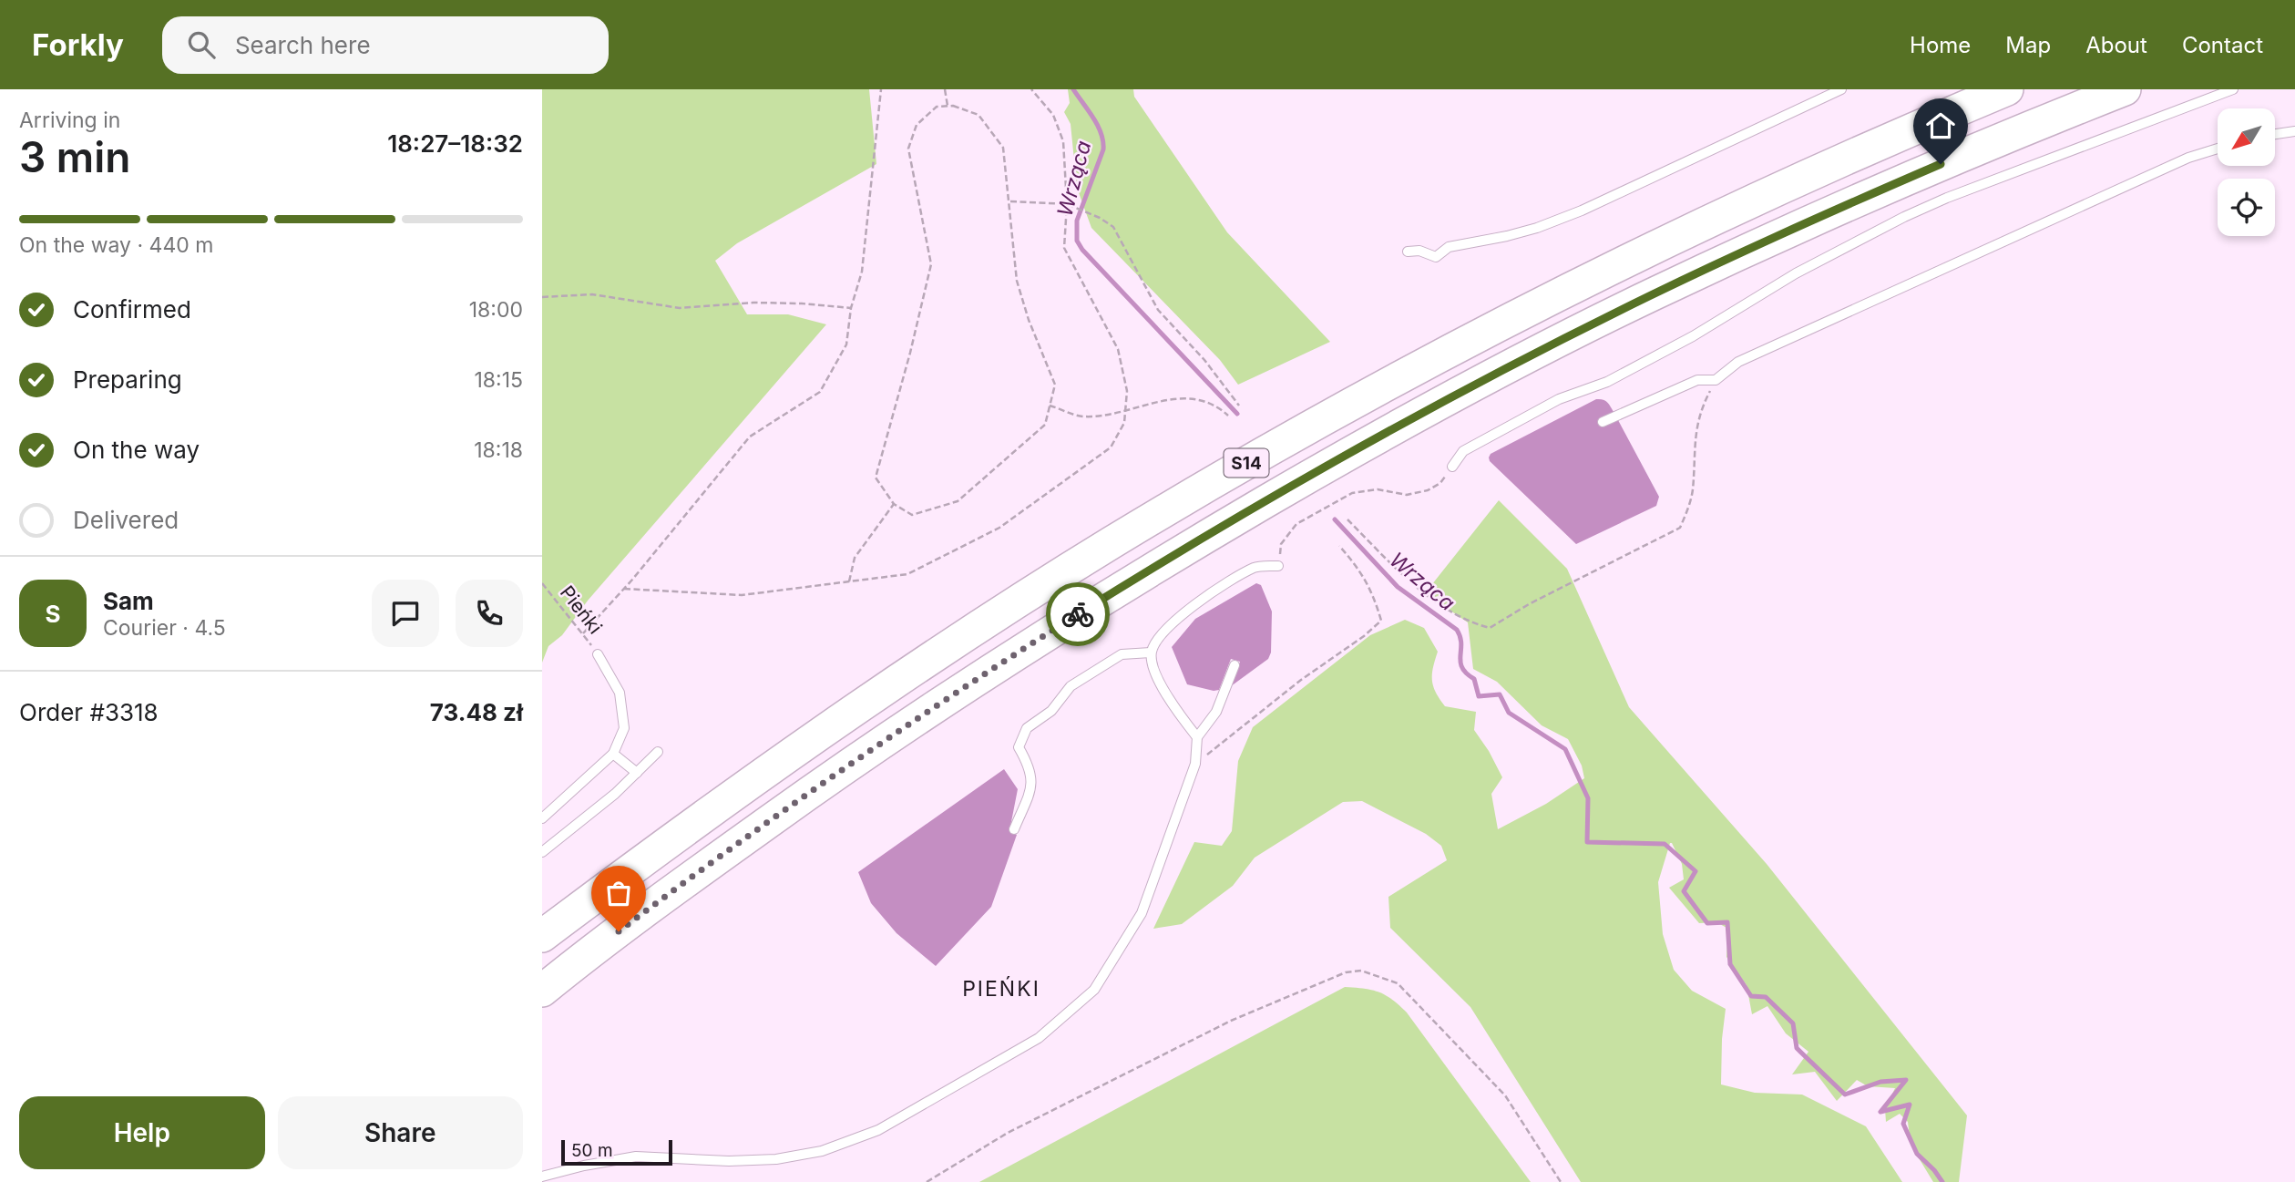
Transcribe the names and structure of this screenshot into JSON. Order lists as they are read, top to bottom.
{
  "streets": {
    "highway": ["S14"],
    "path": ["Pieńki"]
  },
  "districts": ["PIEŃKI"],
  "water": ["Wrząca"],
  "scale_bar": "50 m",
  "north": "bottom left",
  "page": {
    "header": "Forkly",
    "search": "Search here",
    "nav": [
      "Home",
      "Map",
      "About",
      "Contact"
    ],
    "heading": ["3 min", "Arriving in", "18:27–18:32"],
    "panel": [
      "Sam",
      "Courier · 4.5",
      "Order #3318",
      "73.48 zł"
    ],
    "bar": "On the way · 440 m",
    "list": [
      ["Confirmed", "18:00"],
      ["Preparing", "18:15"],
      ["On the way", "18:18"],
      "Delivered"
    ],
    "round": "S",
    "buttons": ["Help", "Share"],
    "scale": "50 m"
  }
}
